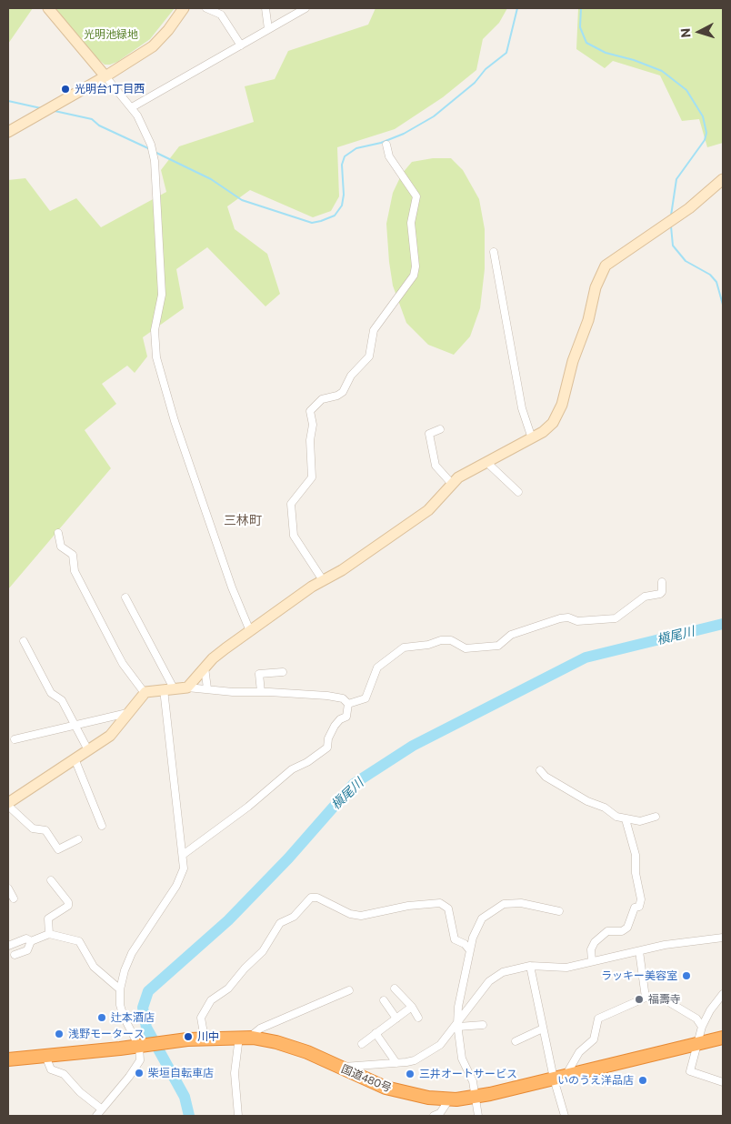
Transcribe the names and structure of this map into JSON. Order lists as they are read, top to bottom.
{
  "streets": {
    "highway": ["国道480号"]
  },
  "districts": ["三林町"],
  "water": ["槇尾川"],
  "parks": ["光明池緑地"],
  "places": [
    "光明台1丁目西",
    "ラッキー美容室",
    "福壽寺",
    "辻本酒店",
    "浅野モータース",
    "川中",
    "柴垣自転車店",
    "三井オートサービス",
    "いのうえ洋品店"
  ],
  "north": "left"
}
